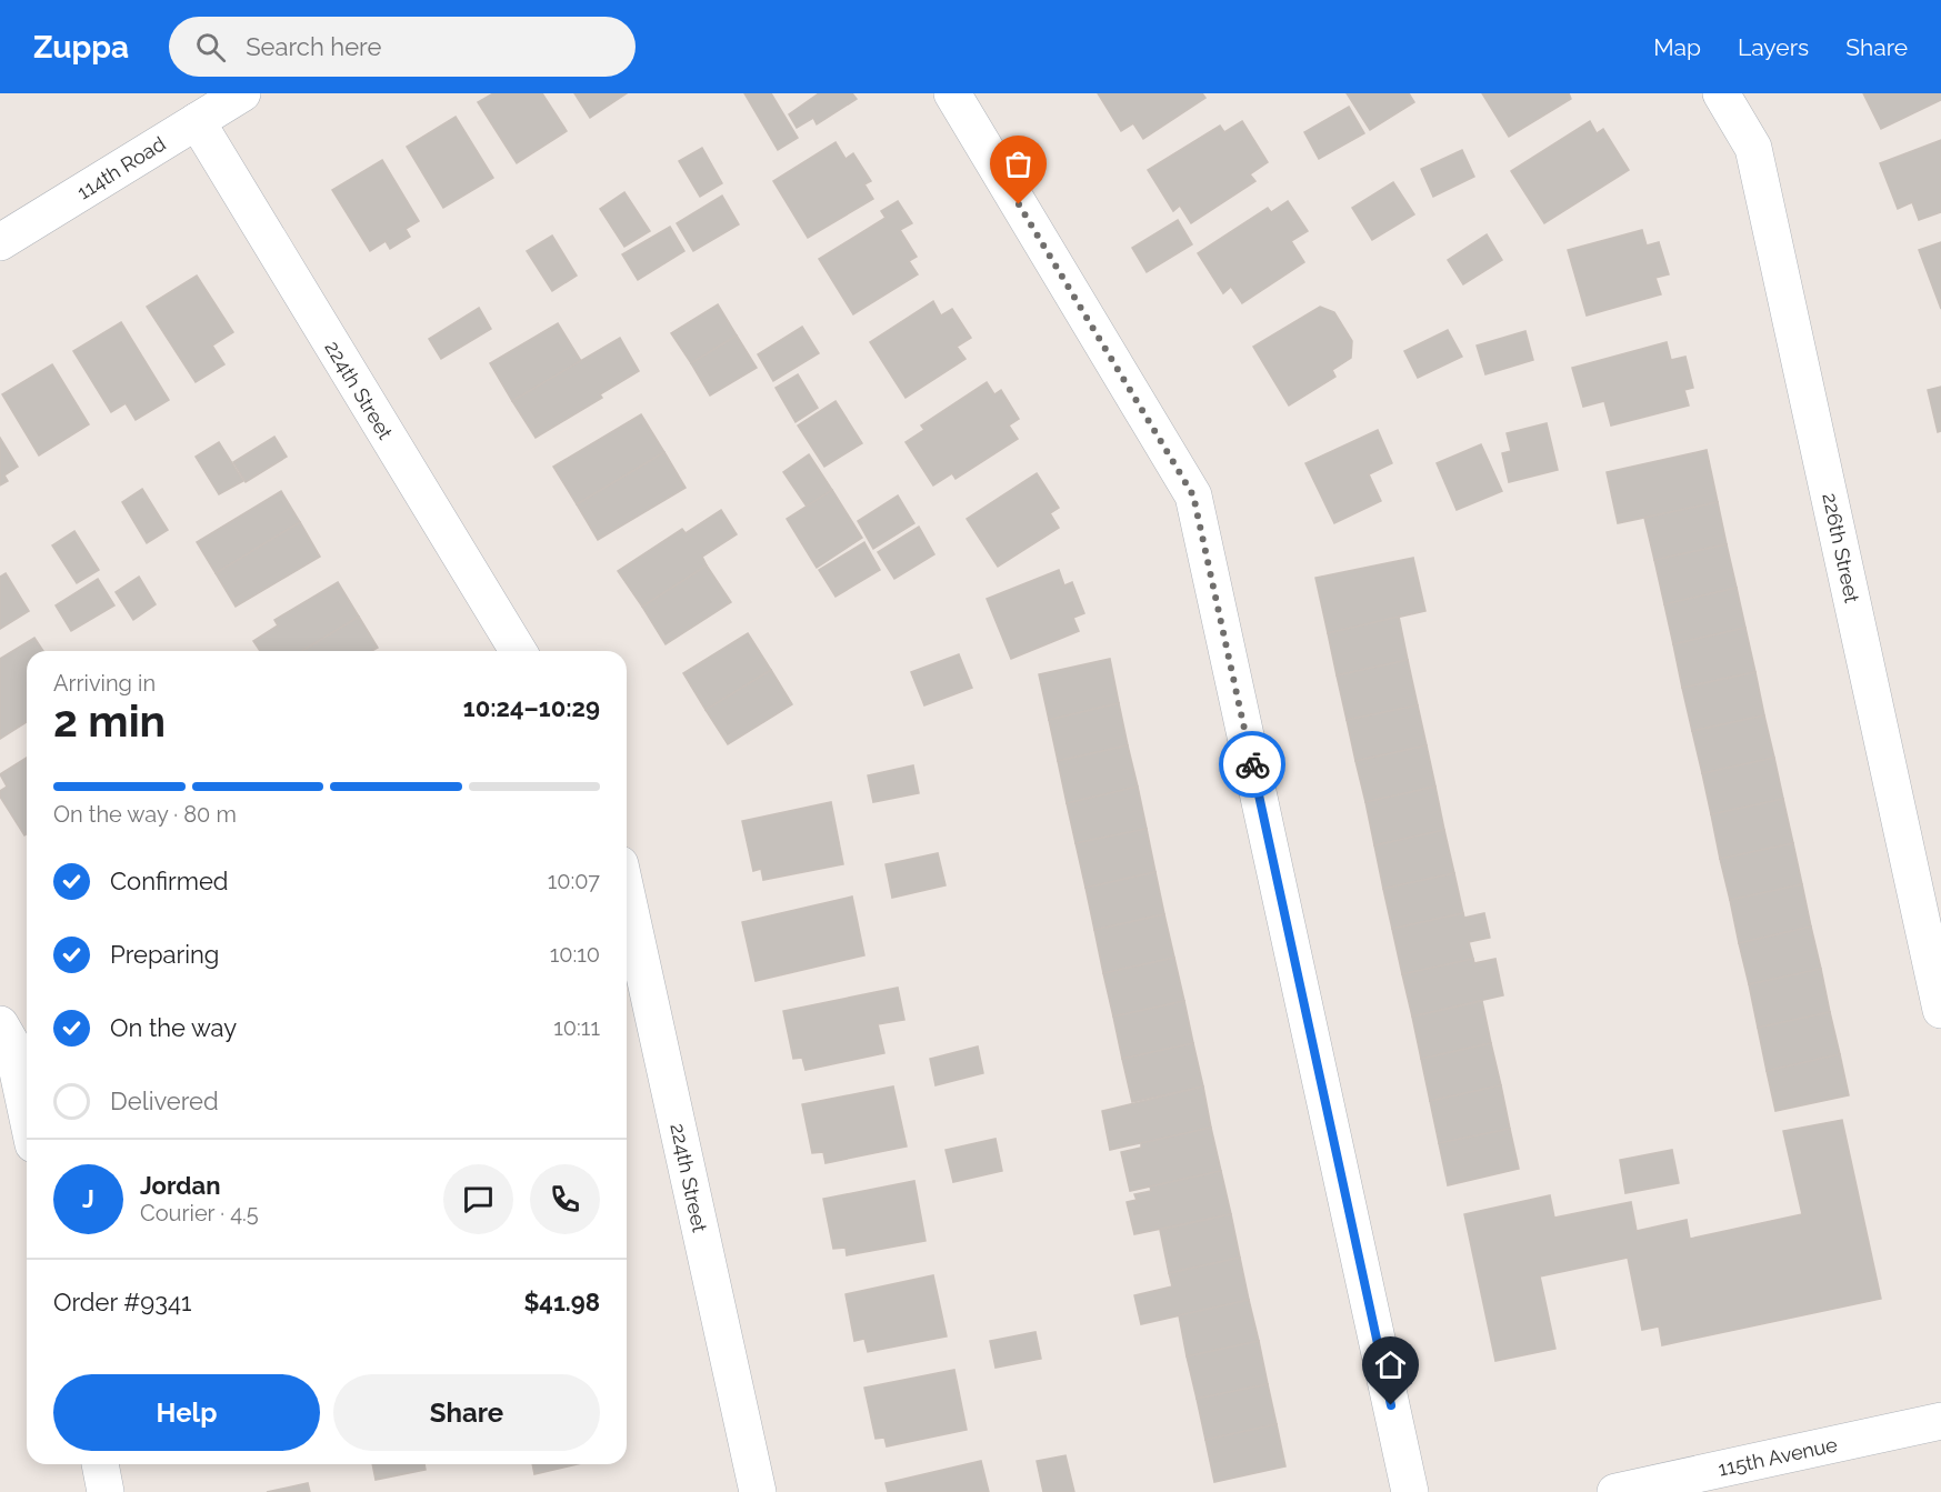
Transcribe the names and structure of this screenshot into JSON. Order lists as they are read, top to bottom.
{
  "streets": {
    "street": [
      "114th Road",
      "224th Street",
      "226th Street",
      "115th Avenue"
    ]
  },
  "crossings": [
    ["114th Road", "224th Street"]
  ],
  "page": {
    "header": "Zuppa",
    "search": "Search here",
    "nav": ["Map", "Layers", "Share"],
    "heading": ["2 min", "Arriving in", "10:24–10:29"],
    "panel": [
      "Jordan",
      "Courier · 4.5",
      "Order #9341",
      "$41.98"
    ],
    "bar": "On the way · 80 m",
    "list": [
      ["Confirmed", "10:07"],
      ["Preparing", "10:10"],
      ["On the way", "10:11"],
      "Delivered"
    ],
    "round": "J",
    "buttons": ["Help", "Share"]
  }
}
